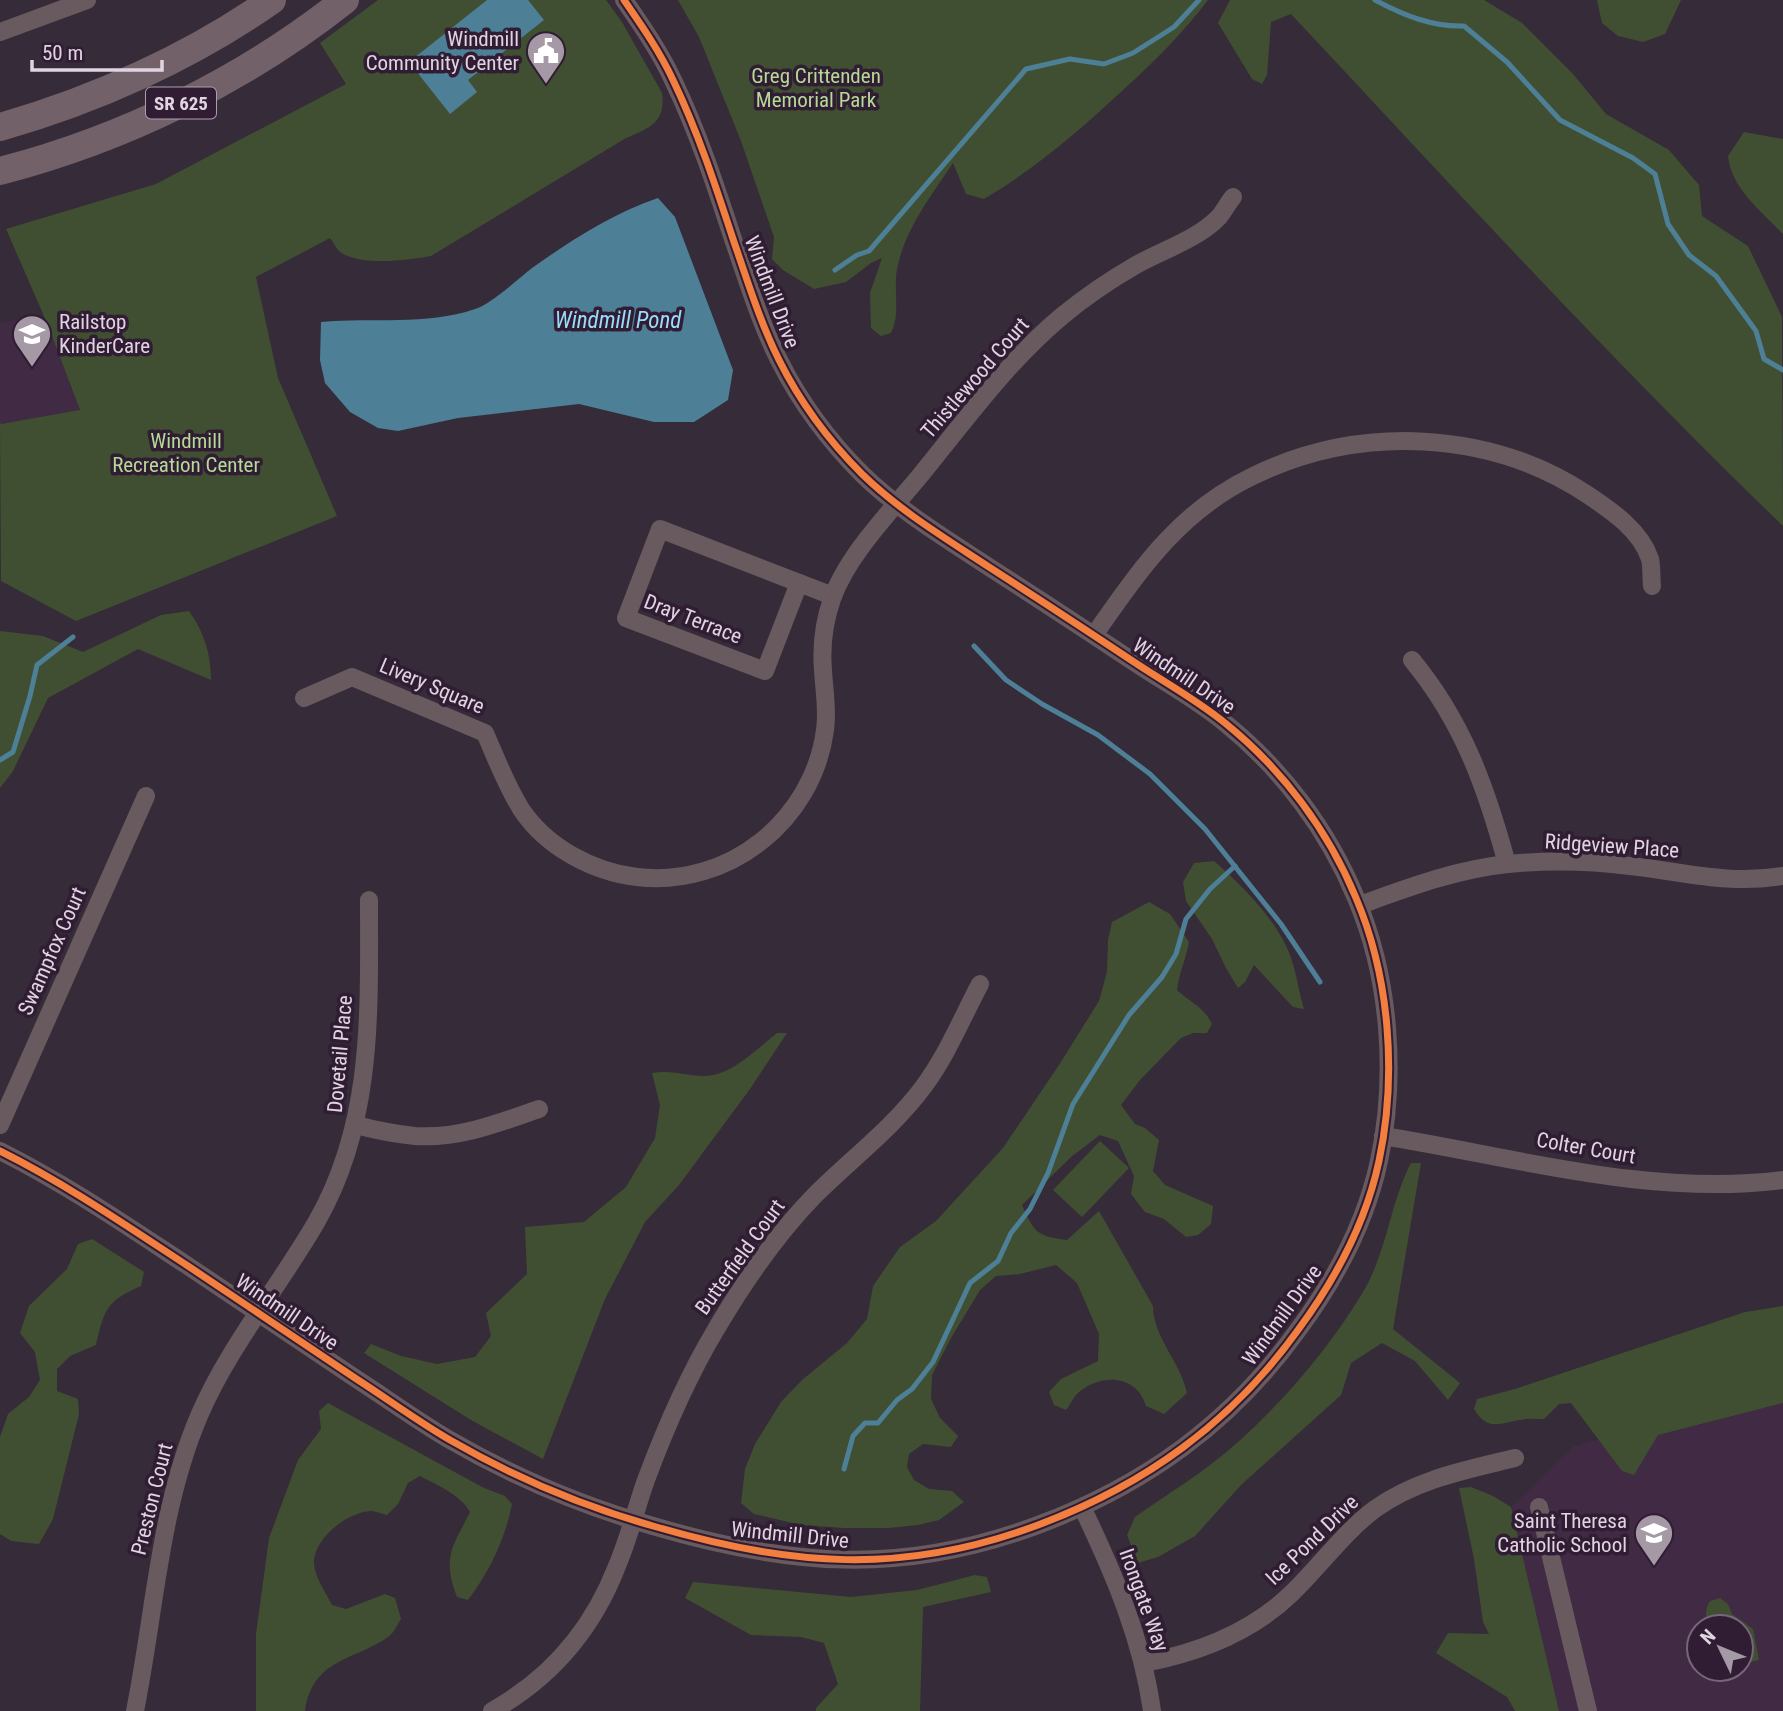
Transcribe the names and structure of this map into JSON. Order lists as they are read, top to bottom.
{
  "streets": {
    "main road": ["SR 625"],
    "street": [
      "Windmill Drive",
      "Thistlewood Court",
      "Dray Terrace",
      "Livery Square",
      "Ridgeview Place",
      "Swampfox Court",
      "Dovetail Place",
      "Colter Court",
      "Butterfield Court",
      "Preston Court",
      "Ice Pond Drive",
      "Irongate Way"
    ]
  },
  "crossings": [
    ["Windmill Drive", "Thistlewood Court"],
    ["Windmill Drive", "Livery Square"],
    ["Windmill Drive", "Ridgeview Place"],
    ["Windmill Drive", "Dovetail Place"],
    ["Windmill Drive", "Colter Court"],
    ["Windmill Drive", "Butterfield Court"],
    ["Windmill Drive", "Preston Court"],
    ["Windmill Drive", "Irongate Way"],
    ["Thistlewood Court", "Livery Square"],
    ["Dray Terrace", "Livery Square"],
    ["Dovetail Place", "Preston Court"],
    ["Ice Pond Drive", "Irongate Way"]
  ],
  "water": ["Windmill Pond"],
  "parks": ["Greg Crittenden Memorial Park", "Windmill Recreation Center"],
  "places": {
    "public building": ["Windmill Community Center"],
    "school or university": ["Railstop KinderCare", "Saint Theresa Catholic School"]
  },
  "scale_bar": "50 m",
  "north": "top left"
}
